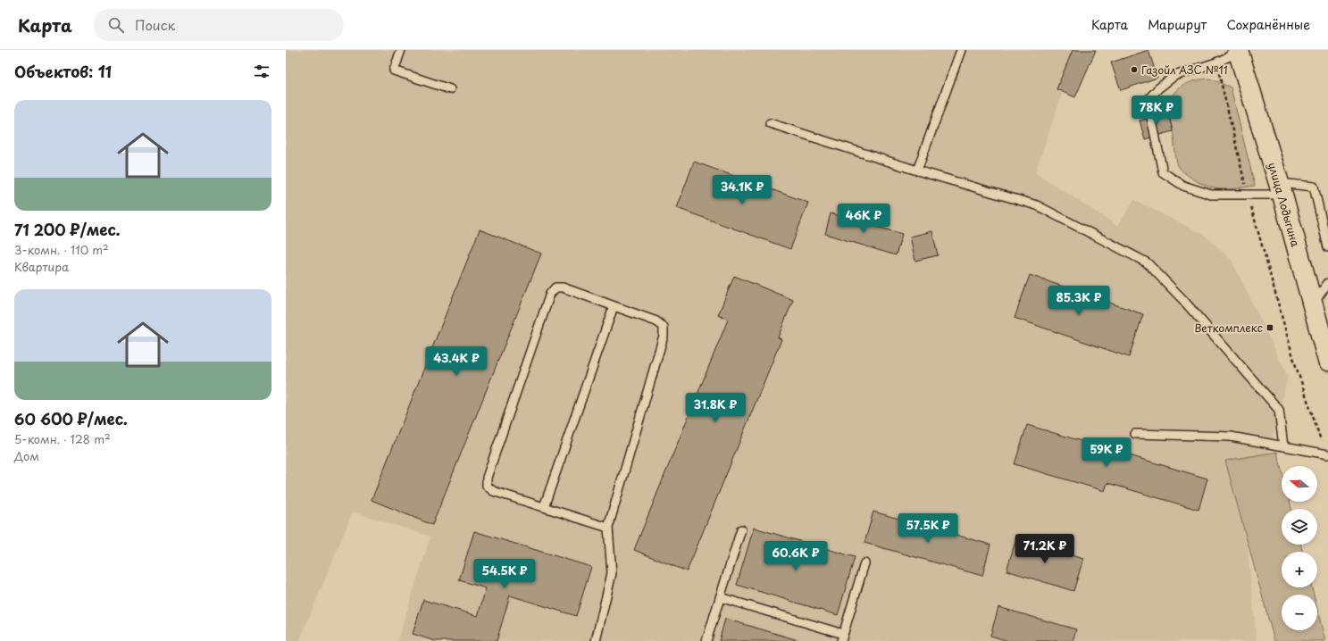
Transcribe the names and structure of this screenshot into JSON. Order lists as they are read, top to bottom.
{
  "streets": {
    "main road": ["улица Лодыгина"]
  },
  "places": {
    "other": ["Газойл АЗС №11"],
    "transit": ["Веткомплекс"]
  },
  "north": "left",
  "page": {
    "header": "Карта",
    "search": "Поиск",
    "nav": ["Карта", "Маршрут", "Сохранённые"],
    "heading": "Объектов: 11",
    "list": [
      {
        "name": "71 200 ₽/мес.",
        "note": "3-комн. · 110 m² · Квартира"
      },
      {
        "name": "60 600 ₽/мес.",
        "note": "5-комн. · 128 m² · Дом"
      }
    ],
    "price": [
      "78K ₽",
      "34.1K ₽",
      "46K ₽",
      "85.3K ₽",
      "43.4K ₽",
      "31.8K ₽",
      "59K ₽",
      "57.5K ₽",
      "71.2K ₽",
      "60.6K ₽",
      "54.5K ₽"
    ],
    "map_buttons": ["+", "−"]
  }
}
